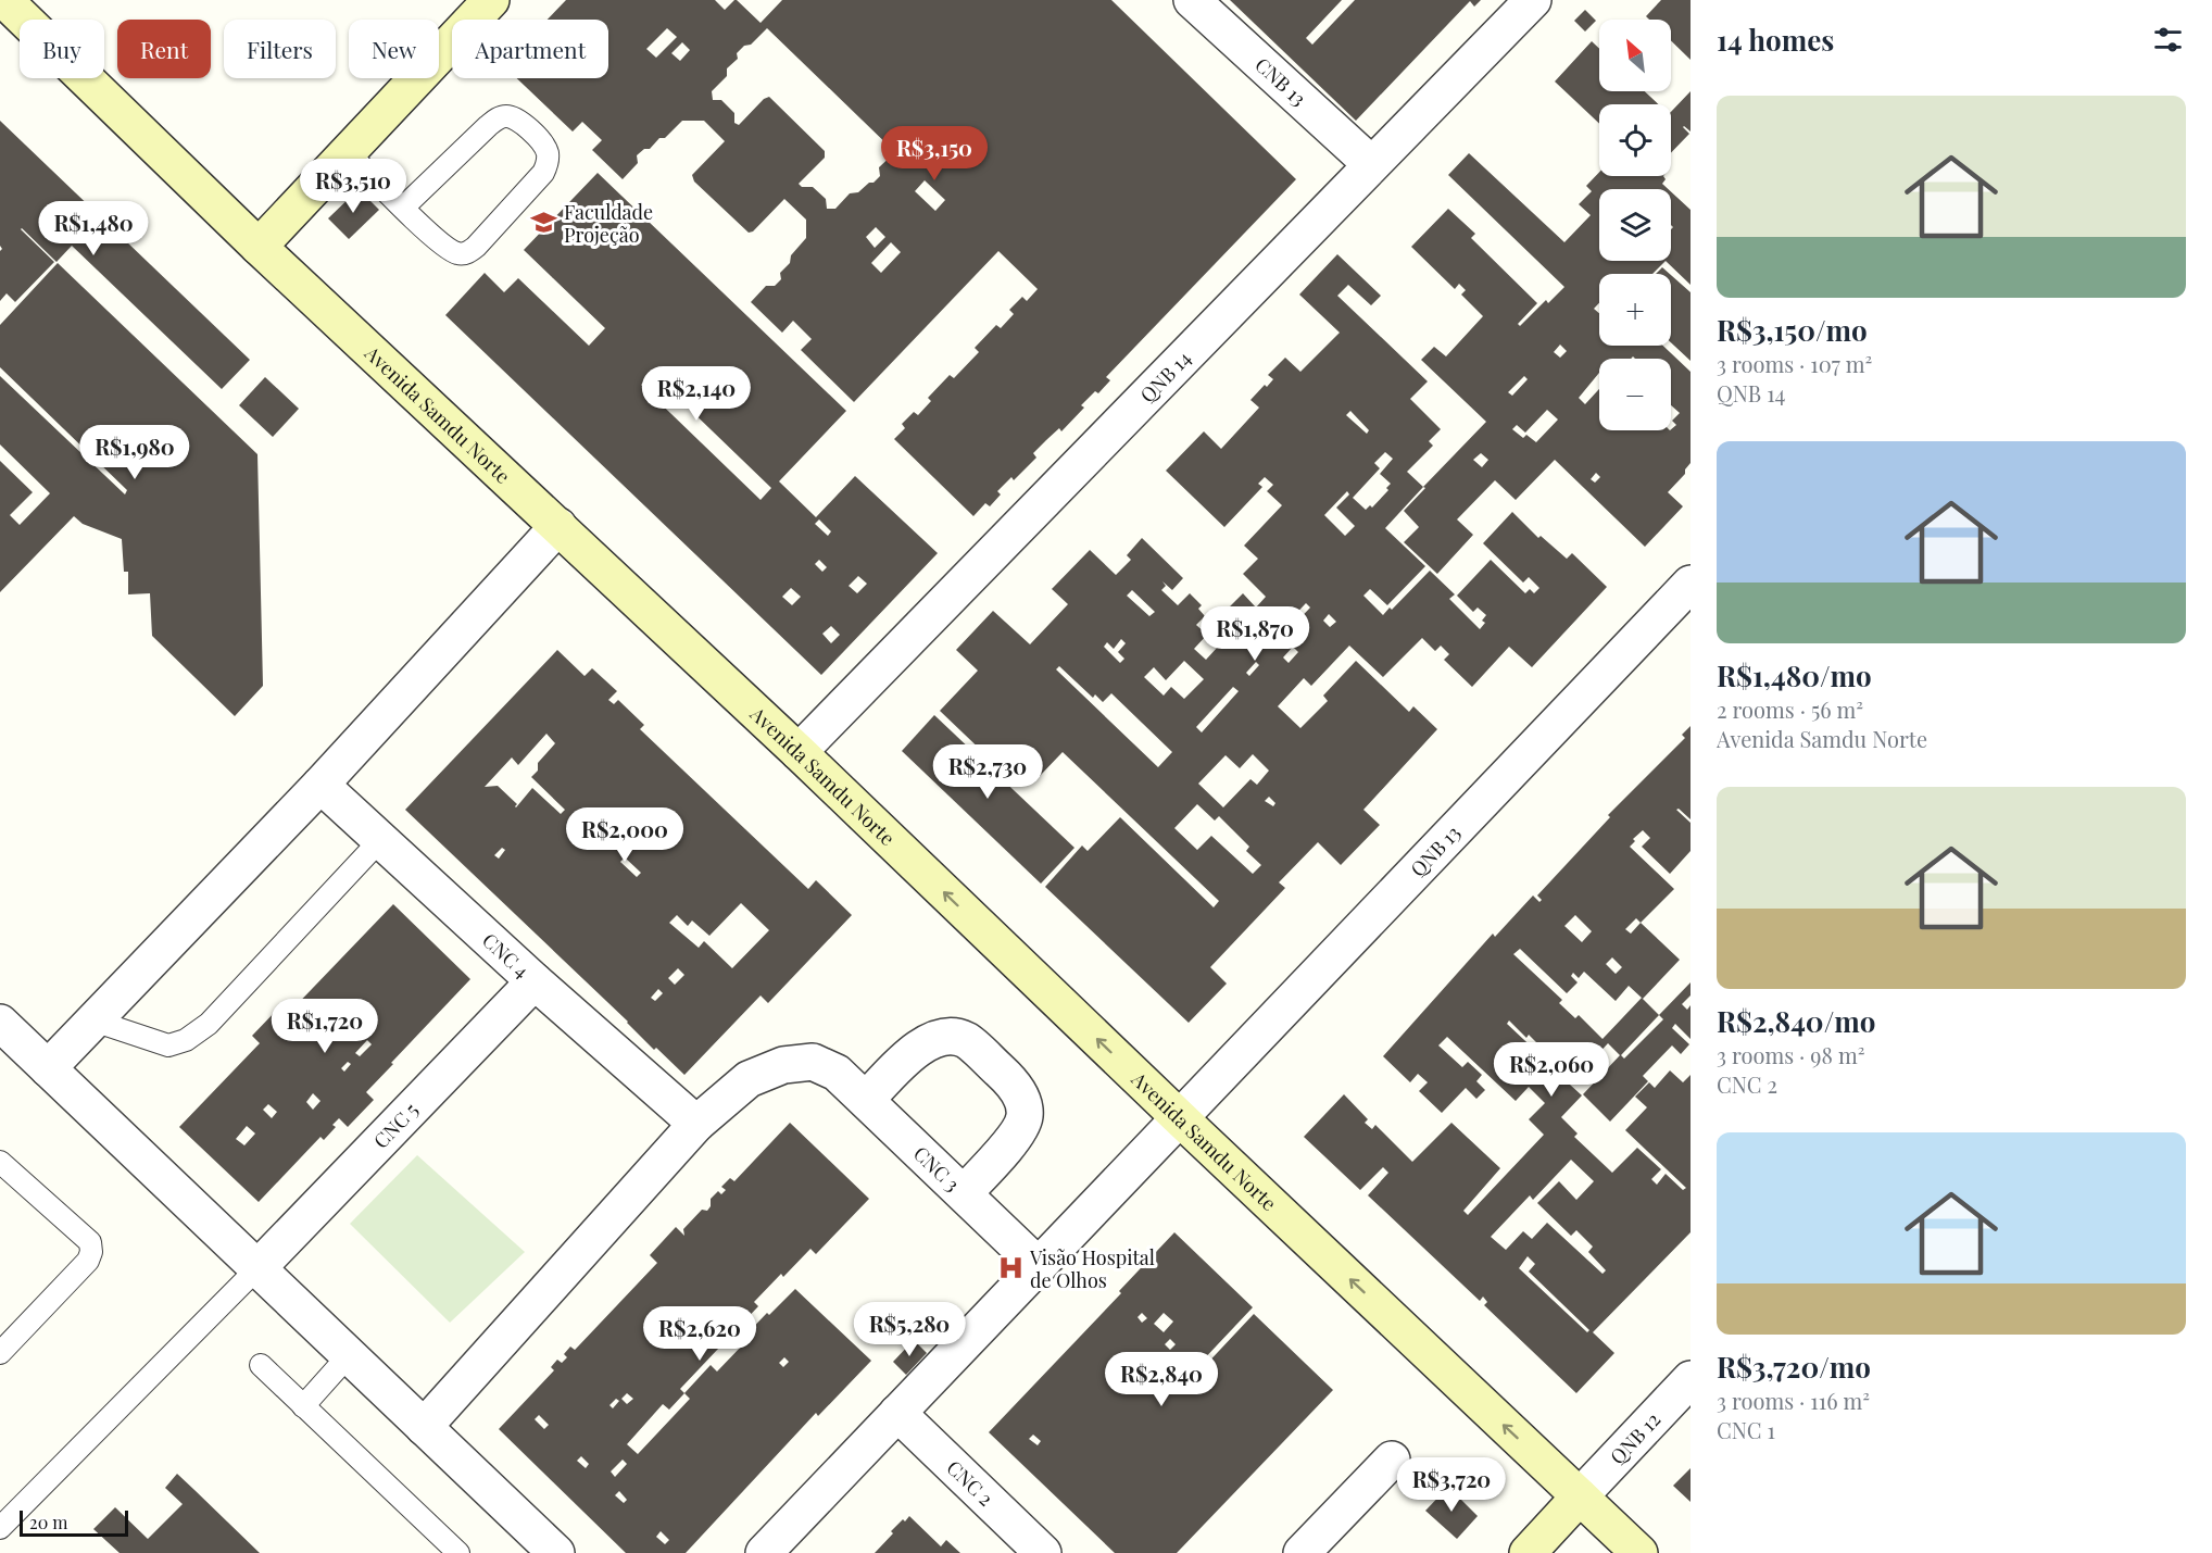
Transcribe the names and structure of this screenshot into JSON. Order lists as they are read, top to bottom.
{
  "streets": {
    "main road": ["Avenida Samdu Norte"],
    "street": [
      "CNB 13",
      "QNB 14",
      "QNB 13",
      "CNC 4",
      "CNC 5",
      "CNC 3",
      "QNB 12",
      "CNC 2"
    ]
  },
  "crossings": [
    ["CNB 13", "QNB 14"],
    ["QNB 14", "Avenida Samdu Norte"],
    ["Avenida Samdu Norte", "QNB 13"],
    ["Avenida Samdu Norte", "QNB 12"],
    ["QNB 13", "CNC 3"],
    ["QNB 13", "CNC 2"],
    ["CNC 4", "CNC 5"],
    ["CNC 4", "CNC 3"]
  ],
  "one_way": ["Avenida Samdu Norte"],
  "places": {
    "school or university": ["Faculdade Projeção"],
    "hospital": ["Visão Hospital de Olhos"]
  },
  "scale_bar": "20 m",
  "north": "top left",
  "page": {
    "heading": "14 homes",
    "map_buttons": ["+", "−"],
    "chip": [
      "Buy",
      "Rent",
      "Filters",
      "New",
      "Apartment"
    ],
    "list": [
      {
        "name": "R$3,150/mo",
        "note": "3 rooms · 107 m² · QNB 14"
      },
      {
        "name": "R$1,480/mo",
        "note": "2 rooms · 56 m² · Avenida Samdu Norte"
      },
      {
        "name": "R$2,840/mo",
        "note": "3 rooms · 98 m² · CNC 2"
      },
      {
        "name": "R$3,720/mo",
        "note": "3 rooms · 116 m² · CNC 1"
      }
    ],
    "price": [
      "R$3,150",
      "R$3,510",
      "R$1,480",
      "R$2,140",
      "R$1,980",
      "R$1,870",
      "R$2,730",
      "R$2,000",
      "R$1,720",
      "R$2,060",
      "R$5,280",
      "R$2,620",
      "R$2,840",
      "R$3,720"
    ],
    "scale": "20 m"
  }
}
